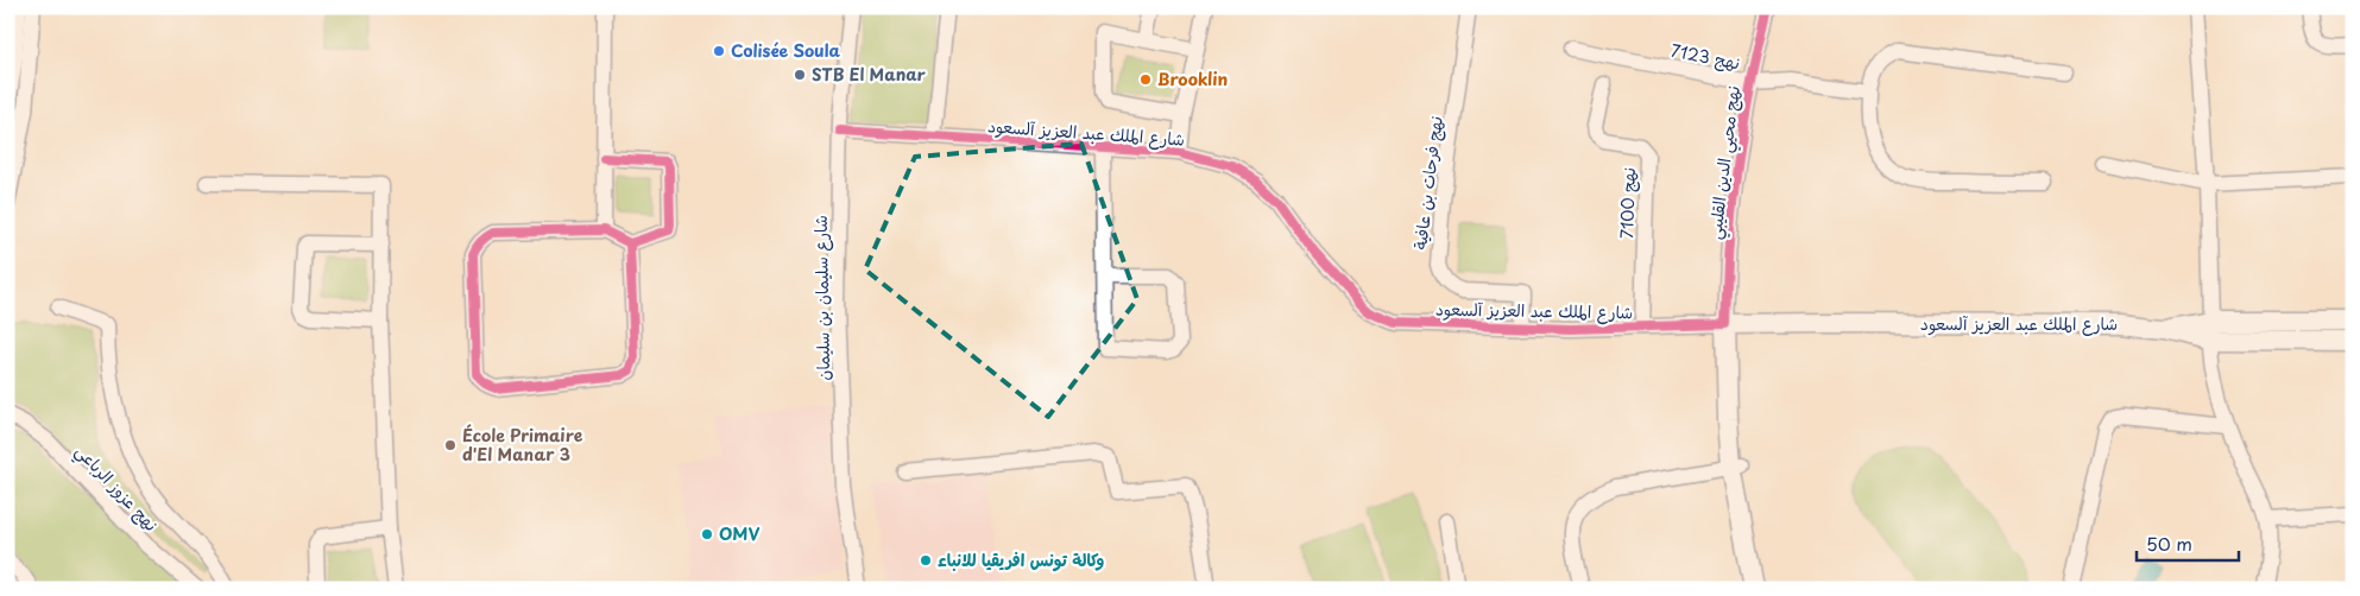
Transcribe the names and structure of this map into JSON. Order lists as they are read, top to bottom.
{
  "streets": {
    "main road": ["شارع الملك عبد العزيز آلسعود", "نهج محيي الدين القليبي"],
    "street": [
      "نهج 7123",
      "نهج فرحات بن عافية",
      "نهج 7100",
      "شارع سليمان بن سليمان",
      "نهج عزوز الرباعي"
    ]
  },
  "crossings": [
    ["نهج 7123", "نهج محيي الدين القليبي"],
    ["شارع الملك عبد العزيز آلسعود", "نهج محيي الدين القليبي"],
    ["شارع الملك عبد العزيز آلسعود", "نهج فرحات بن عافية"],
    ["شارع الملك عبد العزيز آلسعود", "نهج 7100"],
    ["شارع الملك عبد العزيز آلسعود", "شارع سليمان بن سليمان"]
  ],
  "places": [
    "Colisée Soula",
    "STB El Manar",
    "Brooklin",
    "École Primaire d'El Manar 3",
    "OMV",
    "وكالة تونس افريقيا للانباء"
  ],
  "scale_bar": "50 m"
}
